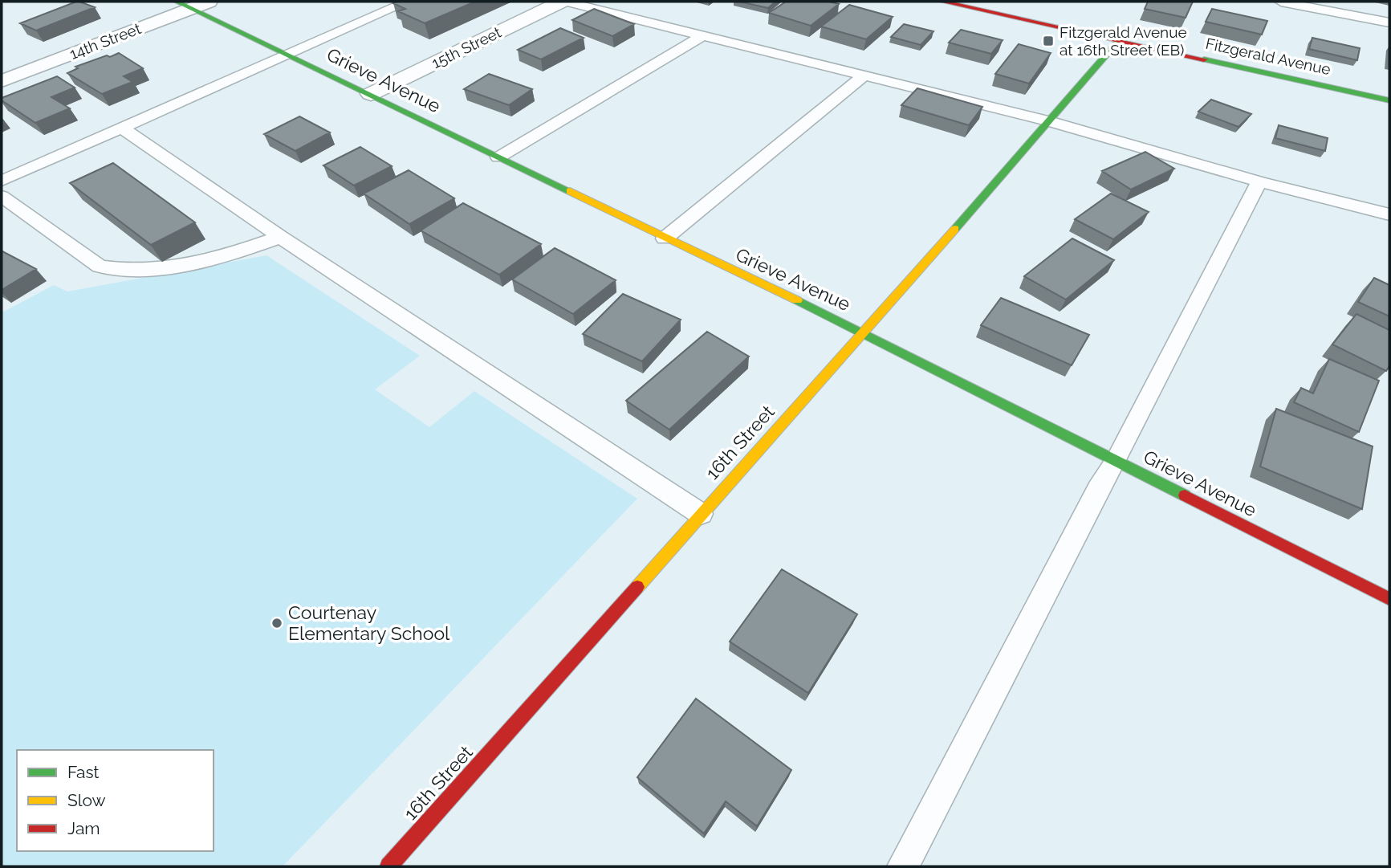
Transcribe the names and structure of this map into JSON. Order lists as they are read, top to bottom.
{
  "streets": {
    "street": [
      "14th Street",
      "15th Street",
      "Fitzgerald Avenue",
      "Grieve Avenue",
      "16th Street"
    ]
  },
  "crossings": [
    ["14th Street", "Grieve Avenue"],
    ["15th Street", "Grieve Avenue"],
    ["Fitzgerald Avenue", "16th Street"],
    ["Grieve Avenue", "16th Street"]
  ],
  "places": {
    "transit": ["Fitzgerald Avenue at 16th Street (EB)"],
    "other": ["Courtenay Elementary School"]
  },
  "legend": ["Fast", "Slow", "Jam"]
}
